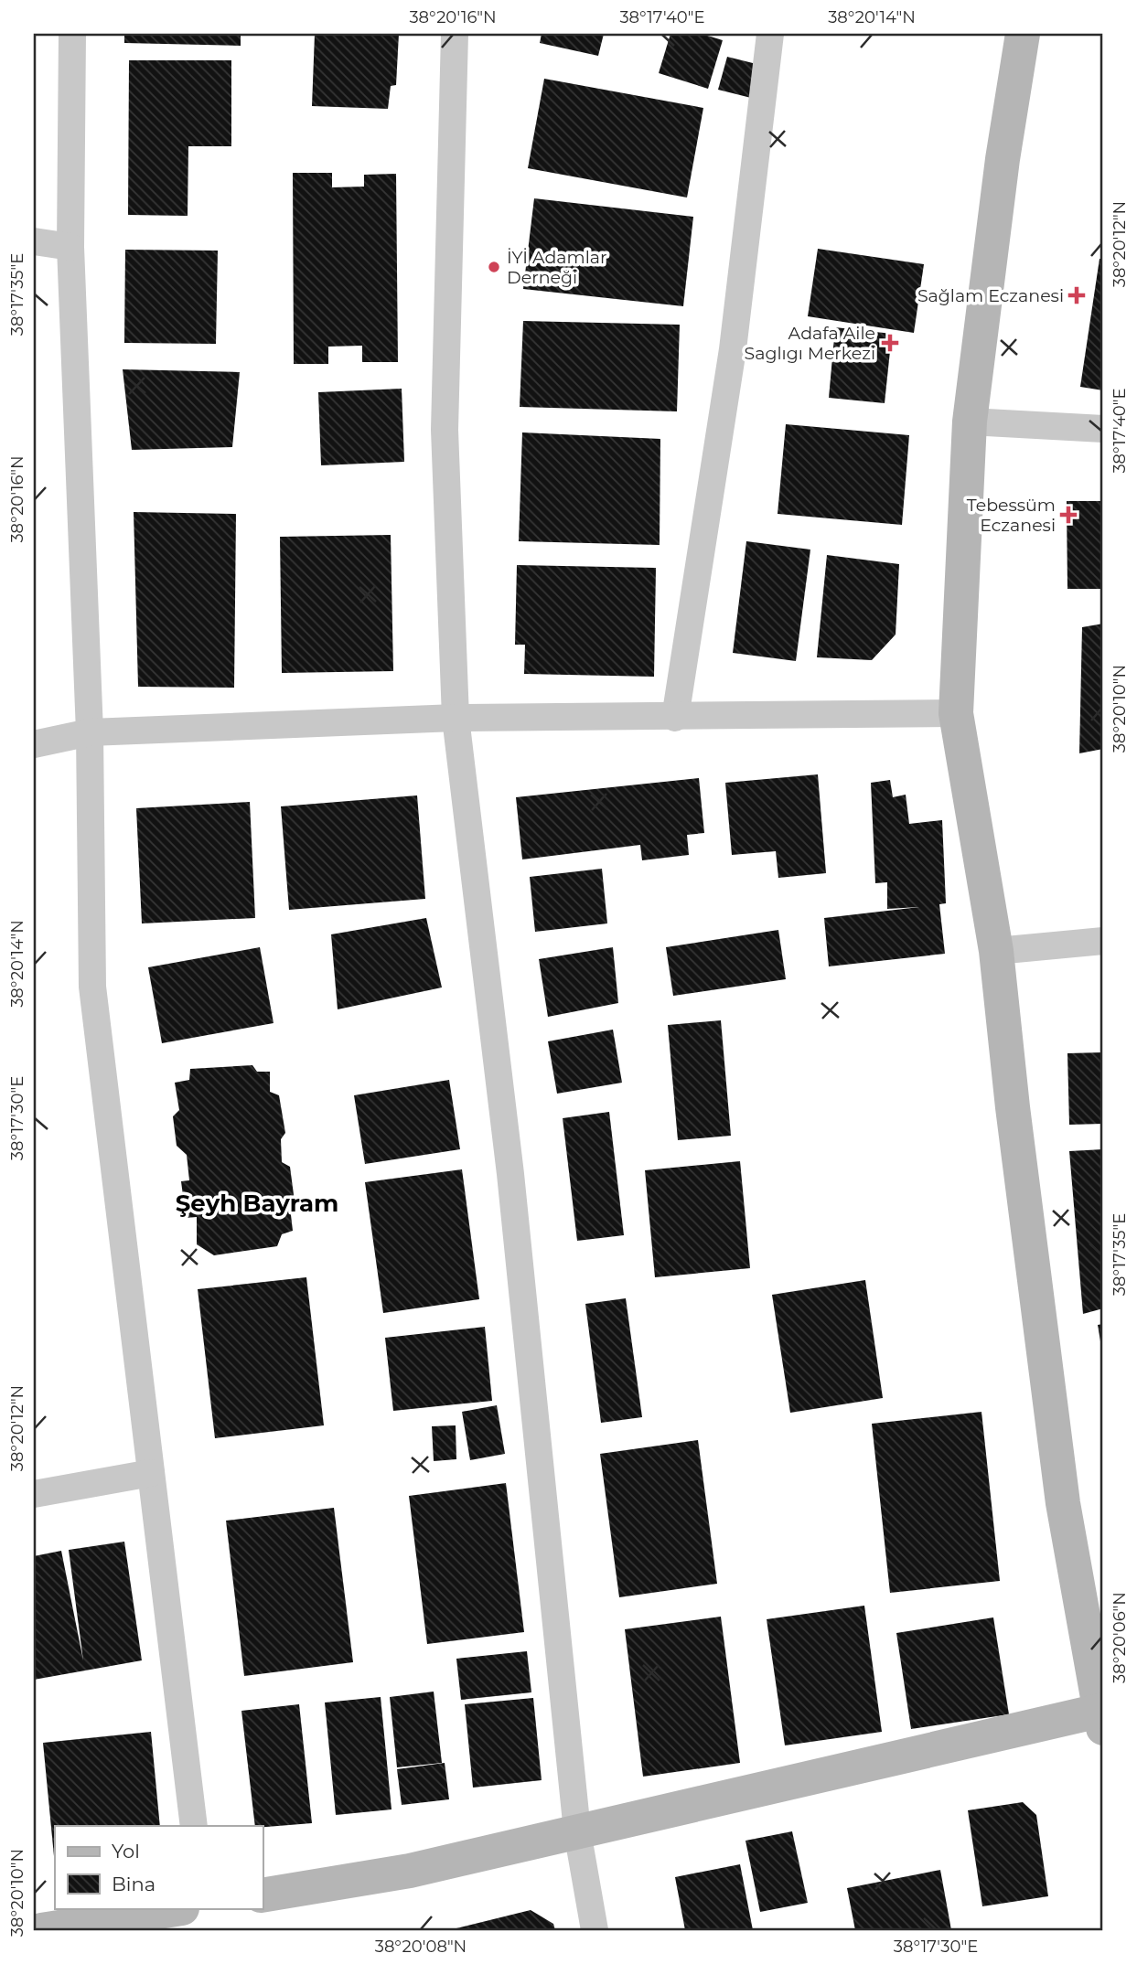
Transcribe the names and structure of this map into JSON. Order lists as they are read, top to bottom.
{
  "districts": ["Şeyh Bayram"],
  "places": {
    "other": ["İYİ Adamlar Derneği"],
    "health": ["Sağlam Eczanesi", "Adafa Aile Saglıgı Merkezi", "Tebessüm Eczanesi"]
  },
  "legend": ["Yol", "Bina"],
  "coordinates": [
    "38°20'16\"N",
    "38°17'40\"E",
    "38°20'14\"N",
    "38°20'12\"N",
    "38°17'35\"E",
    "38°20'10\"N",
    "38°17'30\"E",
    "38°20'06\"N",
    "38°20'08\"N"
  ]
}
